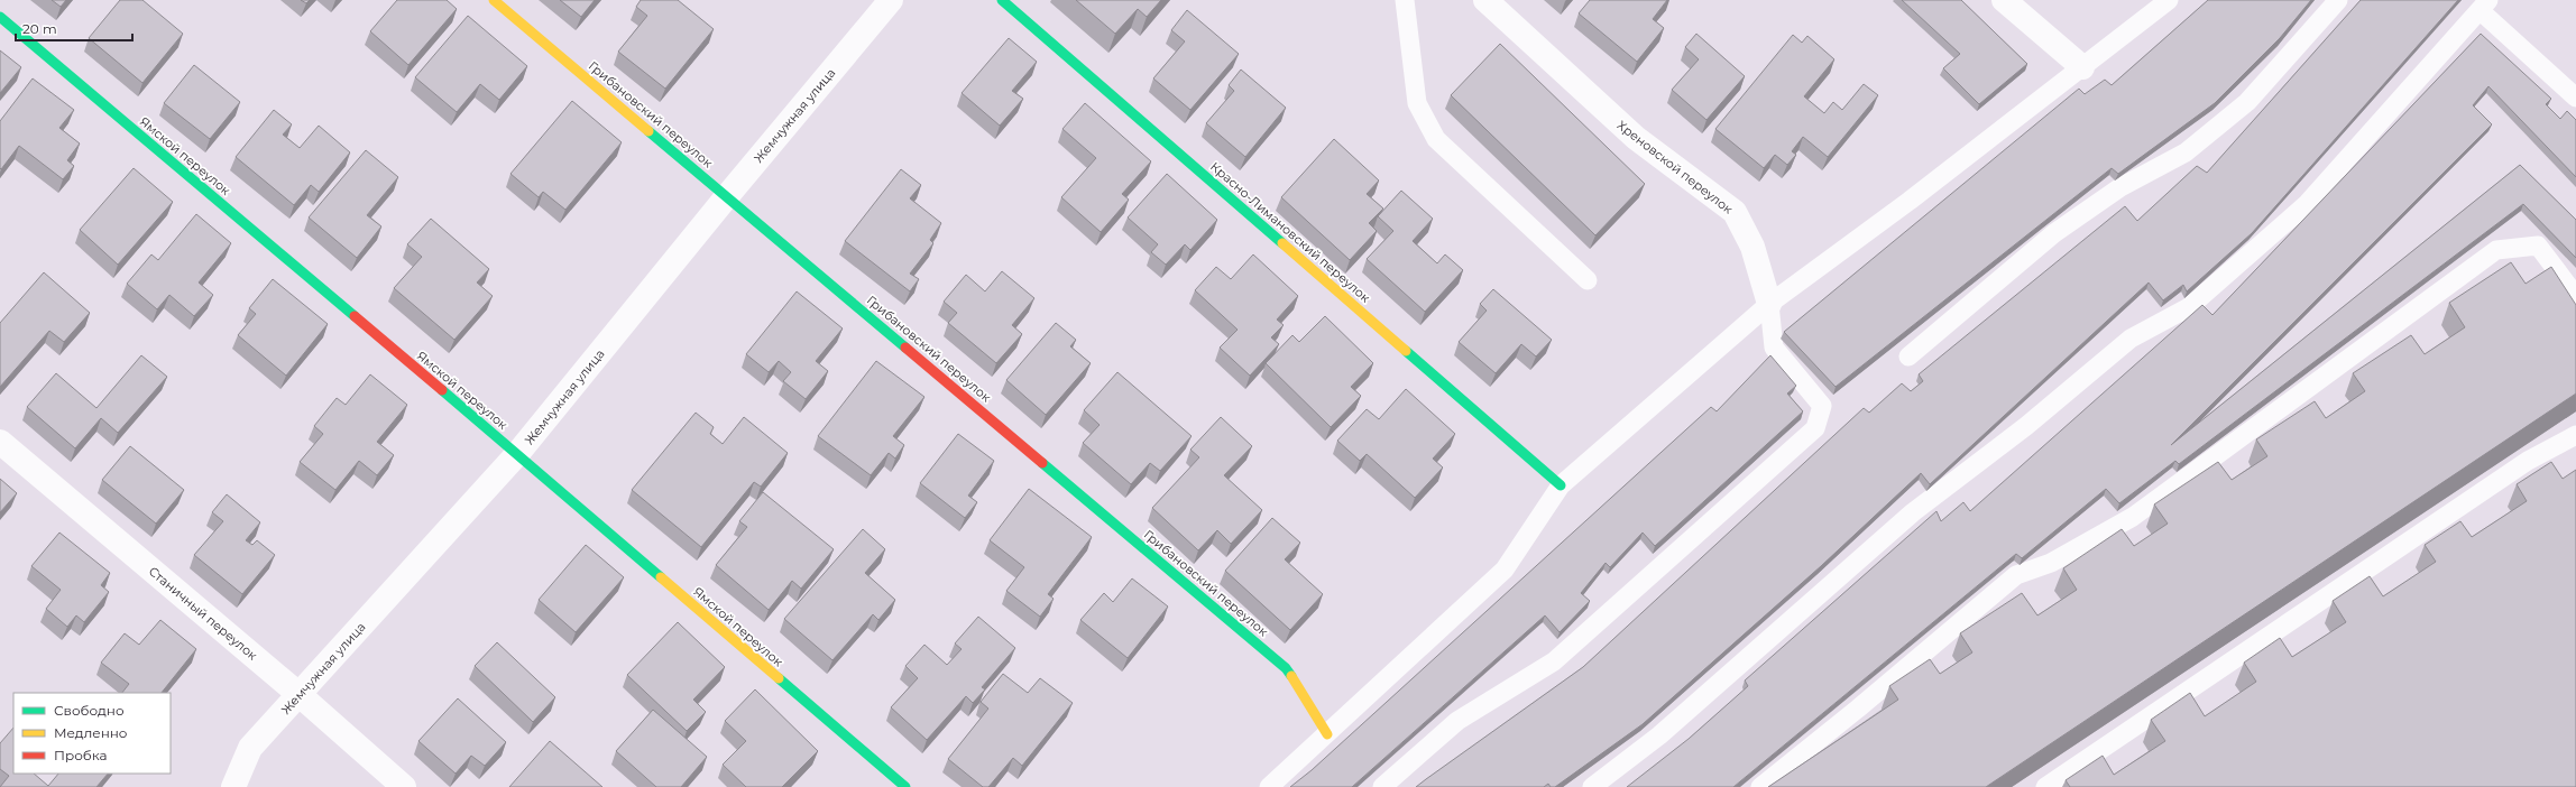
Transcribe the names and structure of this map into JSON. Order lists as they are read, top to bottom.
{
  "streets": {
    "street": [
      "Грибановский переулок",
      "Жемчужная улица",
      "Ямской переулок",
      "Хреновской переулок",
      "Красно-Лимановский переулок",
      "Станичный переулок"
    ]
  },
  "crossings": [
    ["Грибановский переулок", "Жемчужная улица"],
    ["Жемчужная улица", "Ямской переулок"],
    ["Жемчужная улица", "Станичный переулок"]
  ],
  "legend": ["Свободно", "Медленно", "Пробка"],
  "scale_bar": "20 m"
}
